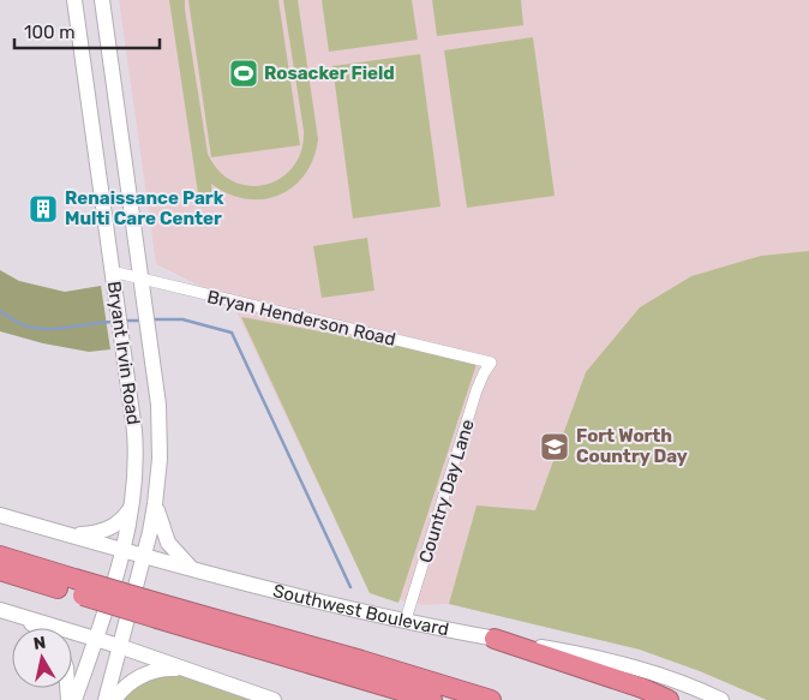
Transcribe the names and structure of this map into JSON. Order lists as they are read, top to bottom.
{
  "streets": {
    "main road": ["Bryant Irvin Road", "Southwest Boulevard"],
    "street": ["Bryan Henderson Road", "Country Day Lane"]
  },
  "crossings": [
    ["Bryan Henderson Road", "Bryant Irvin Road"],
    ["Bryan Henderson Road", "Country Day Lane"],
    ["Bryant Irvin Road", "Southwest Boulevard"],
    ["Country Day Lane", "Southwest Boulevard"]
  ],
  "places": {
    "sports": ["Rosacker Field"],
    "building": ["Renaissance Park Multi Care Center"],
    "school or university": ["Fort Worth Country Day"]
  },
  "scale_bar": "100 m",
  "north": "top"
}
